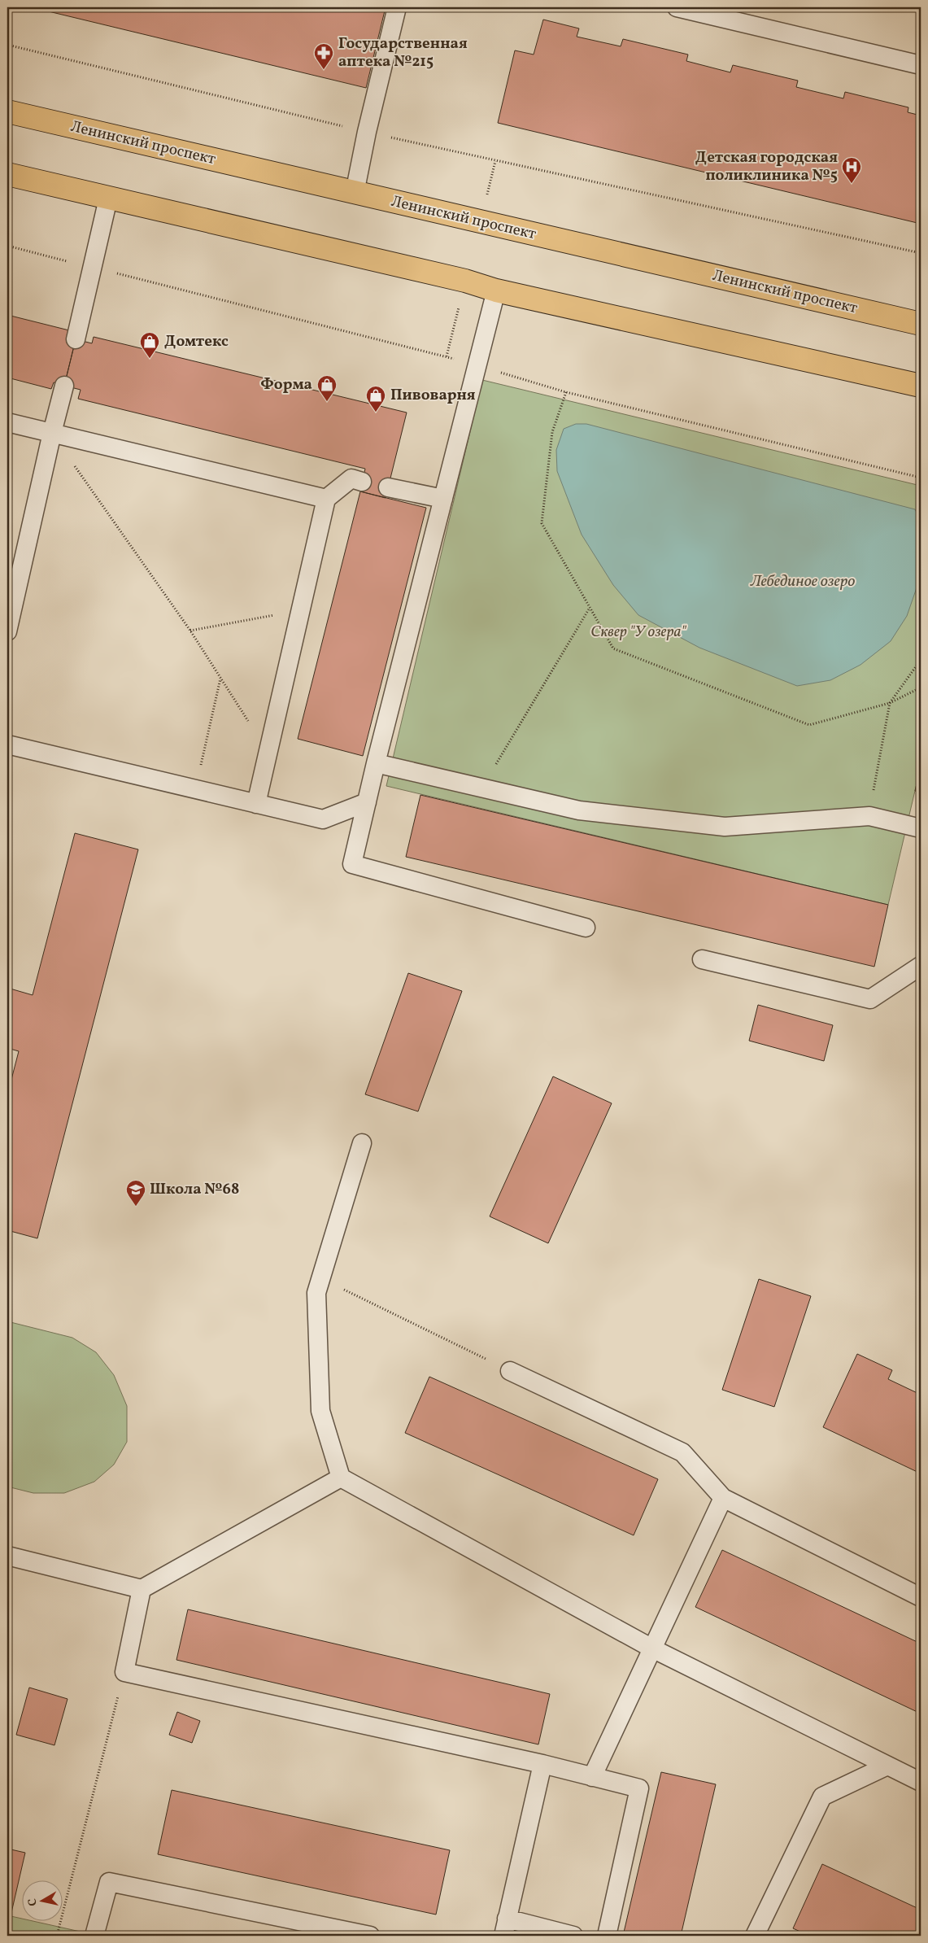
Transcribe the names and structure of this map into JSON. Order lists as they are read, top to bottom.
{
  "streets": {
    "main road": ["Ленинский проспект"]
  },
  "water": ["Лебединое озеро"],
  "parks": ["Сквер \"У озера\""],
  "places": {
    "pharmacy": ["Государственная аптека №215"],
    "hospital": ["Детская городская поликлиника №5"],
    "shop": ["Домтекс", "Форма", "Пивоварня"],
    "school or university": ["Школа №68"]
  },
  "north": "left"
}
